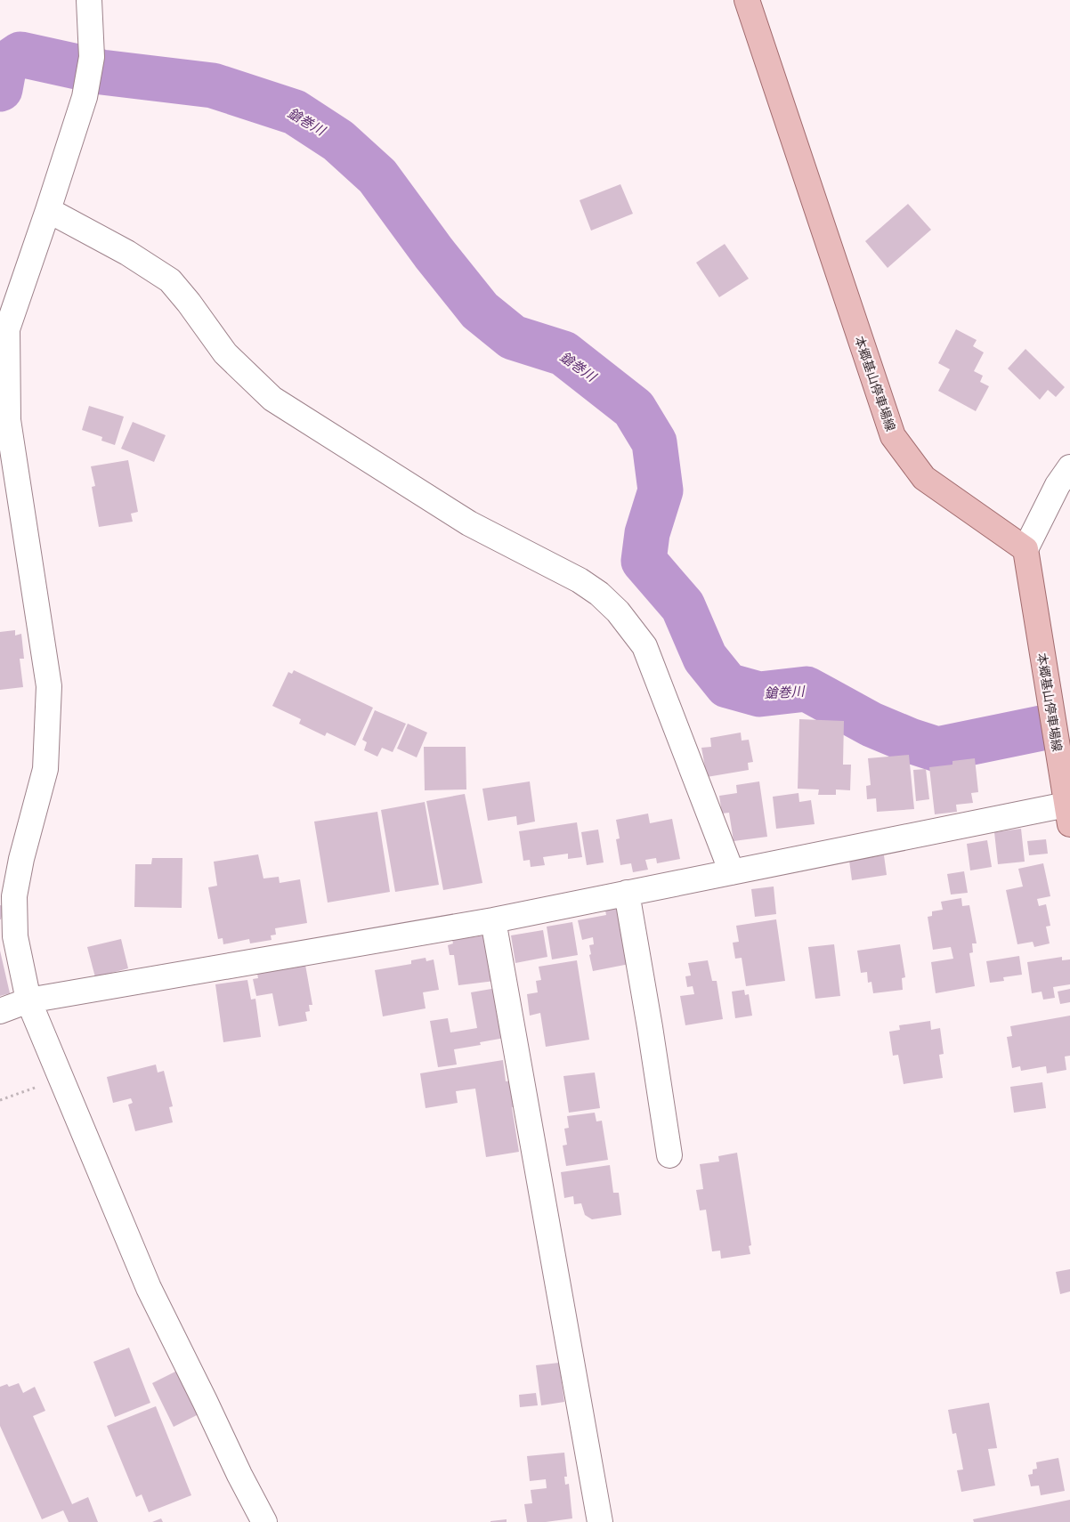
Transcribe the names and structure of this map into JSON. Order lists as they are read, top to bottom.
{
  "streets": {
    "main road": ["本郷基山停車場線"]
  },
  "water": ["鎗巻川"]
}
